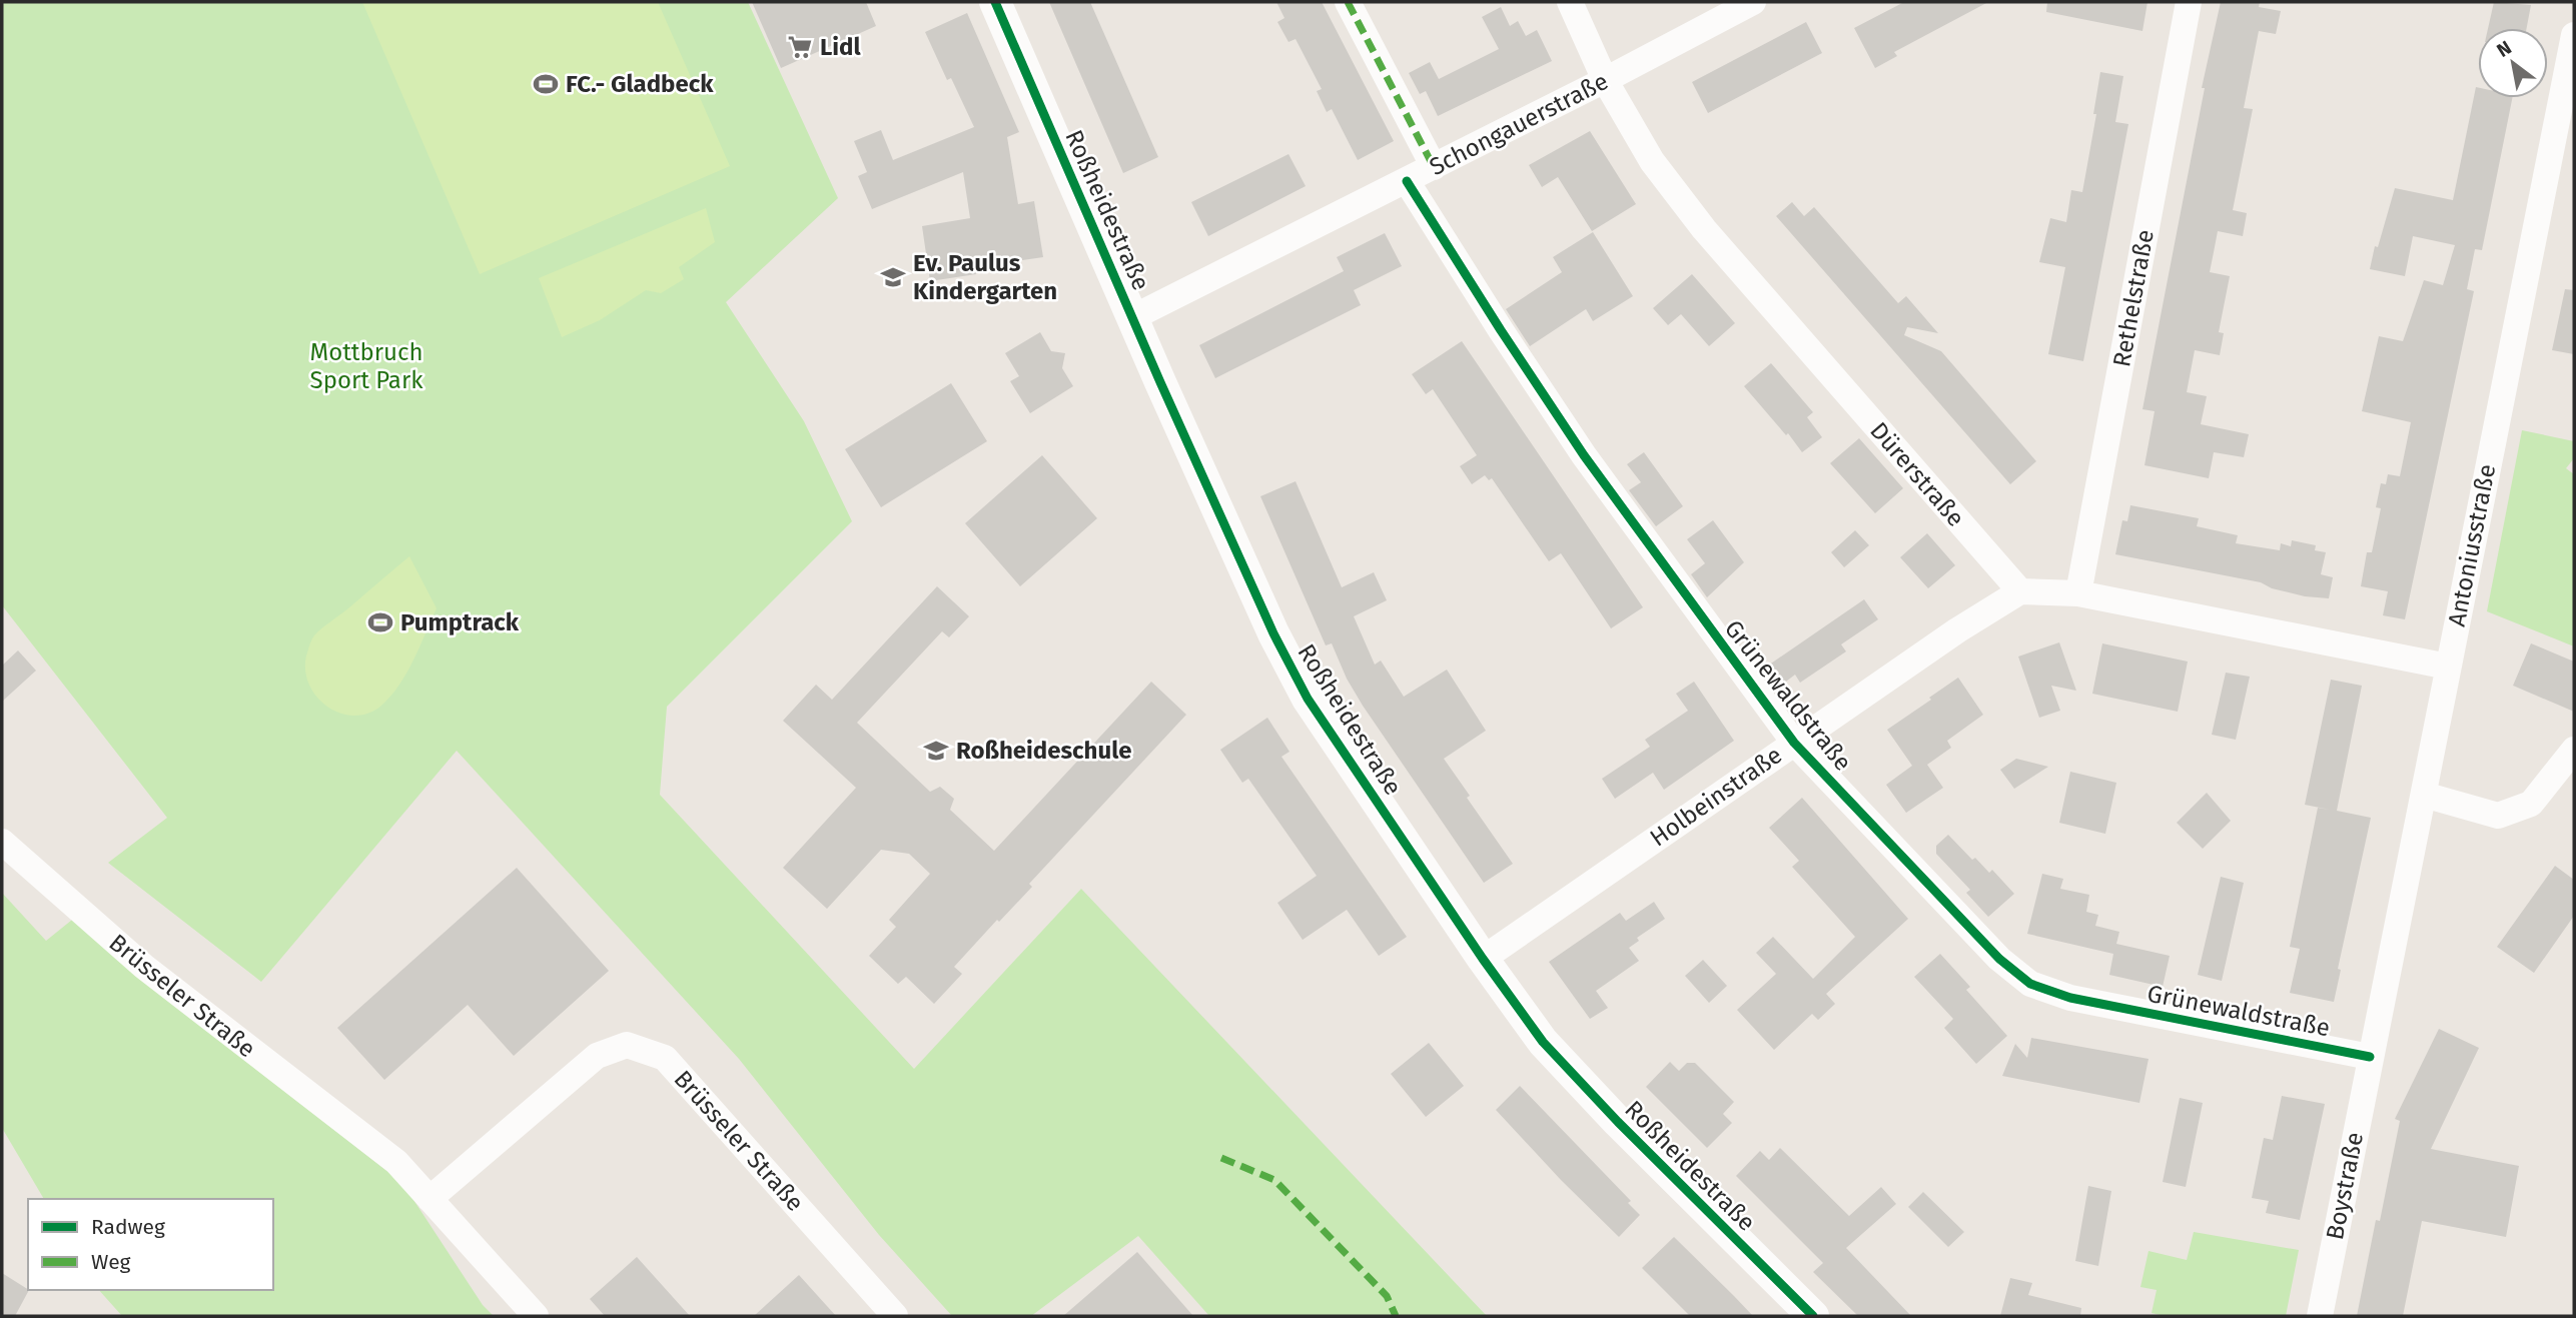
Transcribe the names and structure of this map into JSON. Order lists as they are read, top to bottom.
{
  "streets": {
    "street": [
      "Schongauerstraße",
      "Roßheidestraße",
      "Rethelstraße",
      "Dürerstraße",
      "Antoniusstraße",
      "Grünewaldstraße",
      "Holbeinstraße",
      "Brüsseler Straße",
      "Boystraße"
    ]
  },
  "crossings": [
    ["Schongauerstraße", "Roßheidestraße"],
    ["Schongauerstraße", "Dürerstraße"],
    ["Schongauerstraße", "Grünewaldstraße"],
    ["Roßheidestraße", "Holbeinstraße"],
    ["Dürerstraße", "Holbeinstraße"],
    ["Antoniusstraße", "Grünewaldstraße"],
    ["Antoniusstraße", "Boystraße"],
    ["Grünewaldstraße", "Holbeinstraße"],
    ["Grünewaldstraße", "Boystraße"]
  ],
  "parks": ["Mottbruch Sport Park"],
  "places": {
    "supermarket": ["Lidl"],
    "sports": ["FC.- Gladbeck", "Pumptrack"],
    "school or university": ["Ev. Paulus Kindergarten", "Roßheideschule"]
  },
  "legend": ["Radweg", "Weg"],
  "north": "top left"
}
